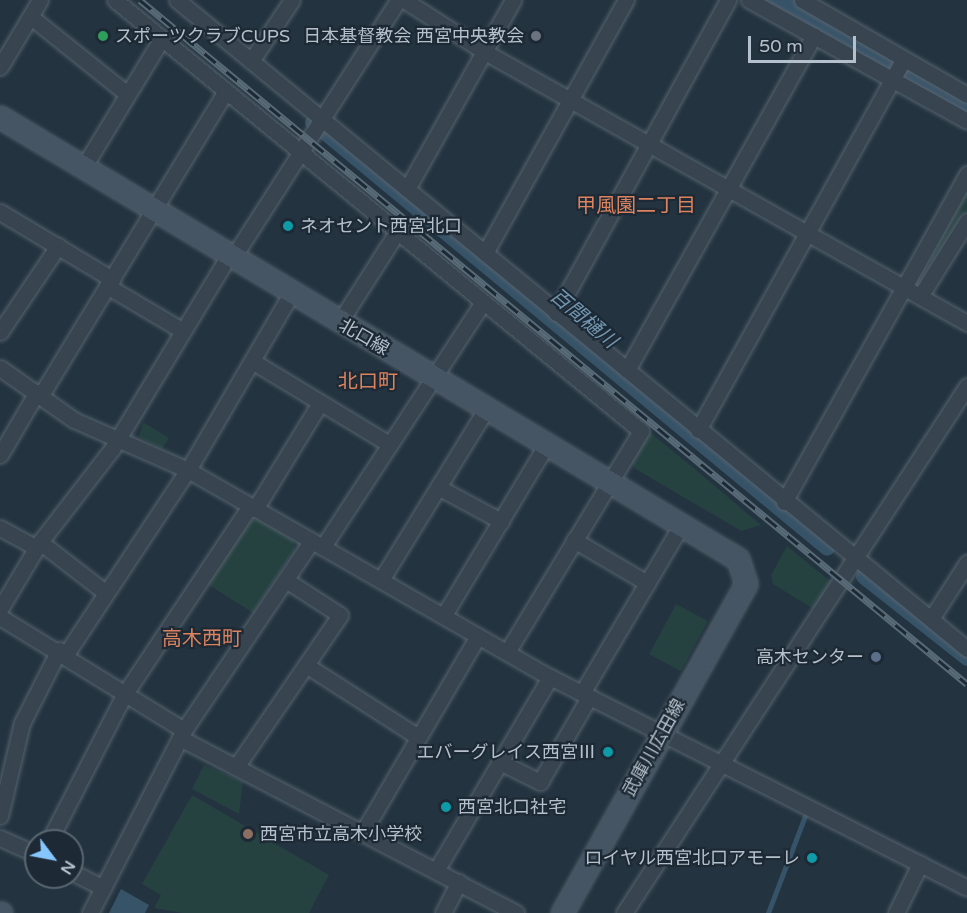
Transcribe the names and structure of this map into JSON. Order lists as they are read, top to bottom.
{
  "streets": {
    "street": ["北口線", "武庫川広田線"]
  },
  "crossings": [
    ["北口線", "武庫川広田線"]
  ],
  "districts": ["甲風園二丁目", "北口町", "高木西町"],
  "water": ["百間樋川"],
  "places": [
    "スポーツクラブCUPS",
    "日本基督教会 西宮中央教会",
    "ネオセント西宮北口",
    "高木センター",
    "エバーグレイス西宮Ⅲ",
    "西宮北口社宅",
    "西宮市立高木小学校",
    "ロイヤル西宮北口アモーレ"
  ],
  "scale_bar": "50 m",
  "north": "bottom right"
}
